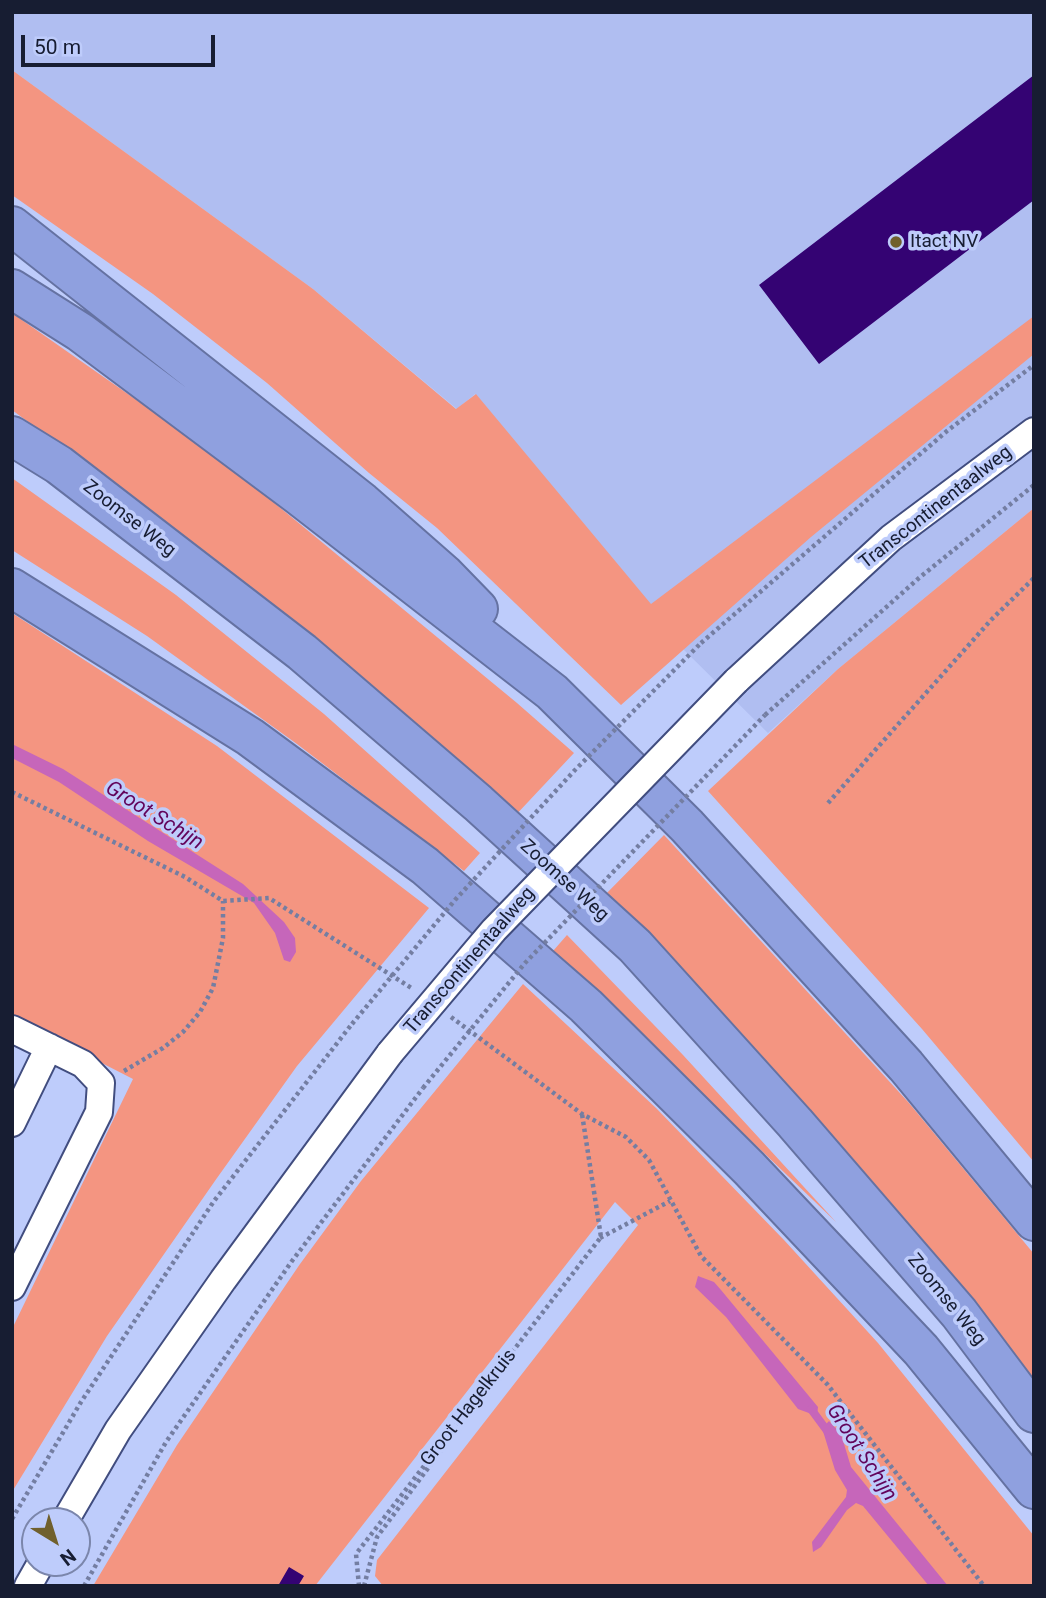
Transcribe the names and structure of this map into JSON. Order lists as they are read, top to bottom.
{
  "streets": {
    "highway": ["Zoomse Weg"],
    "street": ["Transcontinentaalweg"],
    "path": ["Groot Hagelkruis"]
  },
  "water": ["Groot Schijn"],
  "places": ["Itact NV"],
  "scale_bar": "50 m",
  "north": "bottom right"
}
